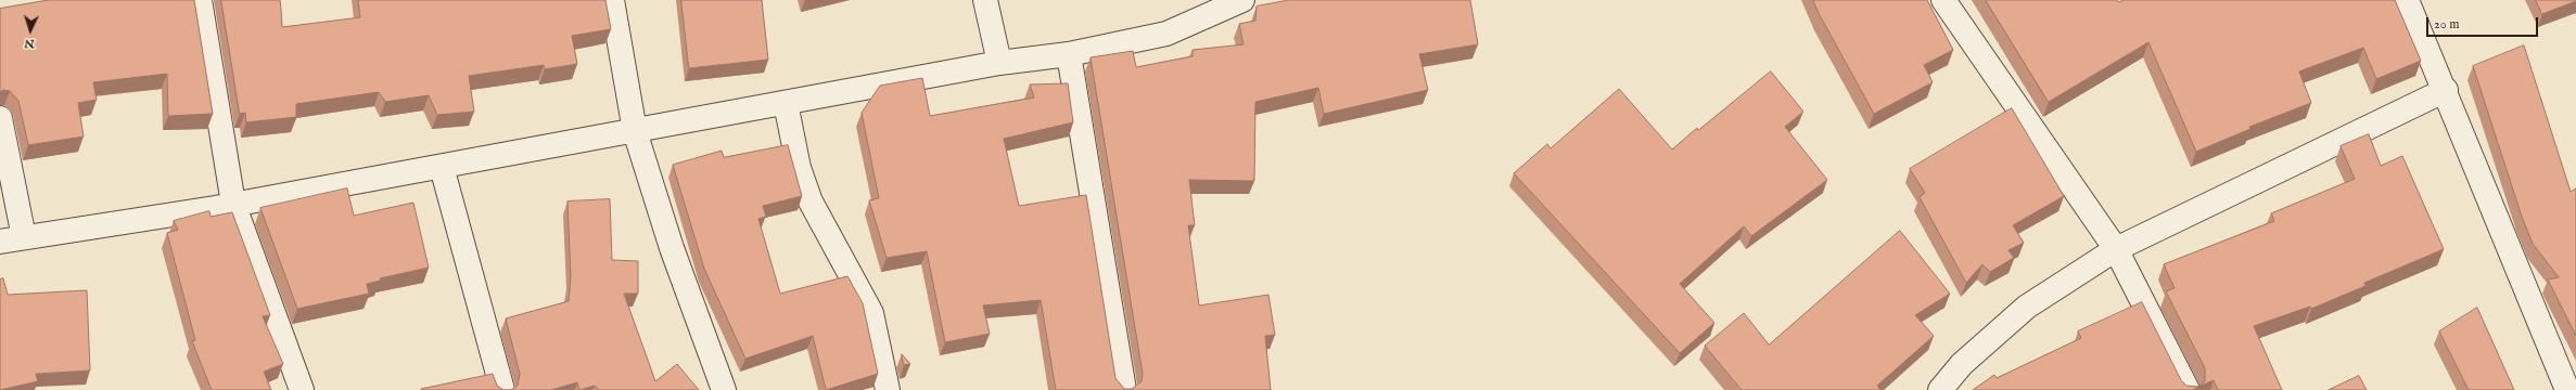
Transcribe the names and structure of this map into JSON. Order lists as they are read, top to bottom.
{
  "scale_bar": "20 m",
  "north": "bottom"
}
